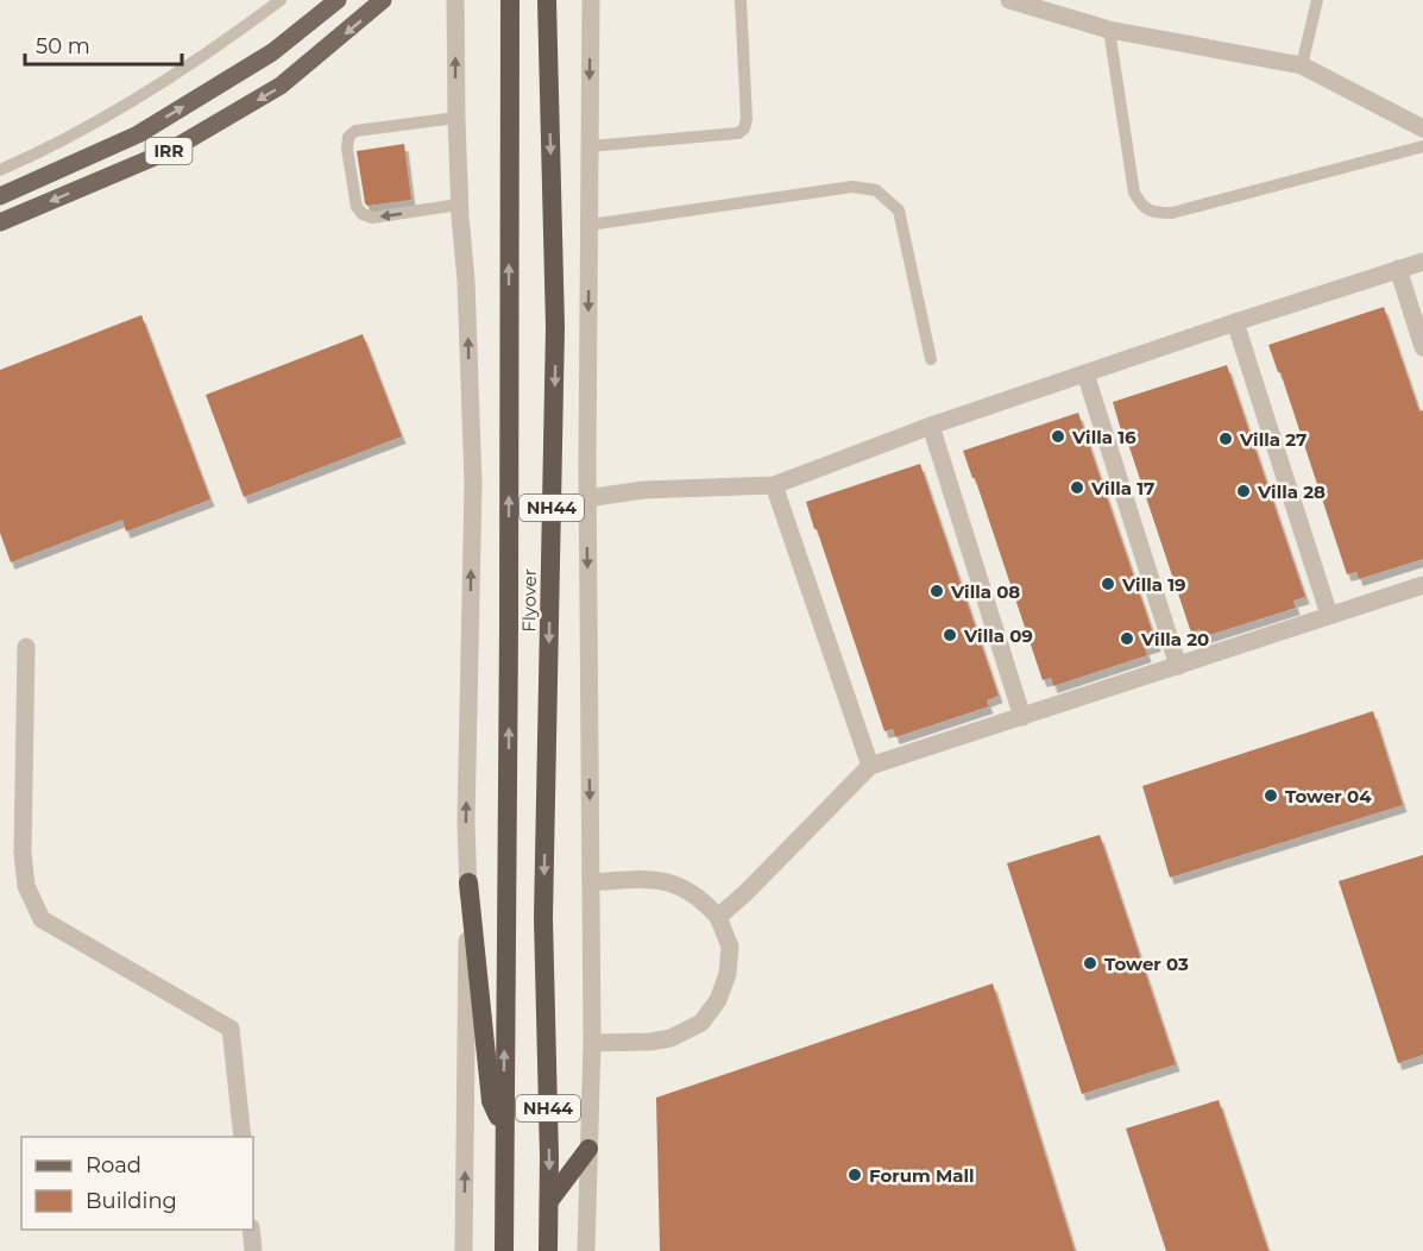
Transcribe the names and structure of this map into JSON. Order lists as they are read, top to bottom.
{
  "streets": {
    "highway": ["NH44", "Flyover"],
    "main road": ["IRR"]
  },
  "crossings": [
    ["NH44", "Flyover"]
  ],
  "places": [
    "Villa 16",
    "Villa 27",
    "Villa 17",
    "Villa 28",
    "Villa 19",
    "Villa 08",
    "Villa 09",
    "Villa 20",
    "Tower 04",
    "Tower 03",
    "Forum Mall"
  ],
  "legend": ["Road", "Building"],
  "scale_bar": "50 m"
}
